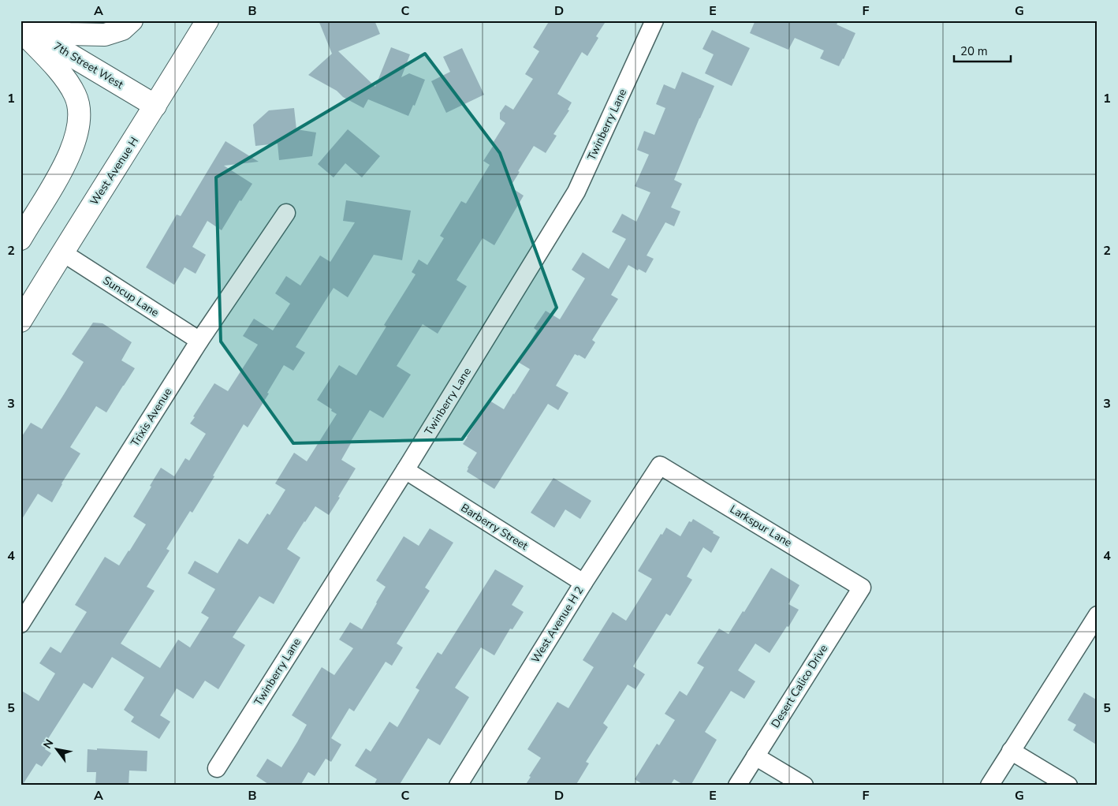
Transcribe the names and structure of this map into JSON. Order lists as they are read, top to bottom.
{
  "streets": {
    "main road": ["7th Street West", "West Avenue H"],
    "street": [
      "Twinberry Lane",
      "Suncup Lane",
      "Trixis Avenue",
      "Larkspur Lane",
      "Barberry Street",
      "West Avenue H 2",
      "Desert Calico Drive"
    ]
  },
  "crossings": [
    ["7th Street West", "West Avenue H"],
    ["Twinberry Lane", "Barberry Street"],
    ["West Avenue H", "Suncup Lane"],
    ["Suncup Lane", "Trixis Avenue"],
    ["Larkspur Lane", "West Avenue H 2"],
    ["Larkspur Lane", "Desert Calico Drive"],
    ["Barberry Street", "West Avenue H 2"]
  ],
  "scale_bar": "20 m",
  "north": "top left",
  "grid": {
    "columns": [
      "A",
      "B",
      "C",
      "D",
      "E",
      "F",
      "G"
    ],
    "rows": [
      "1",
      "2",
      "3",
      "4",
      "5"
    ]
  }
}
